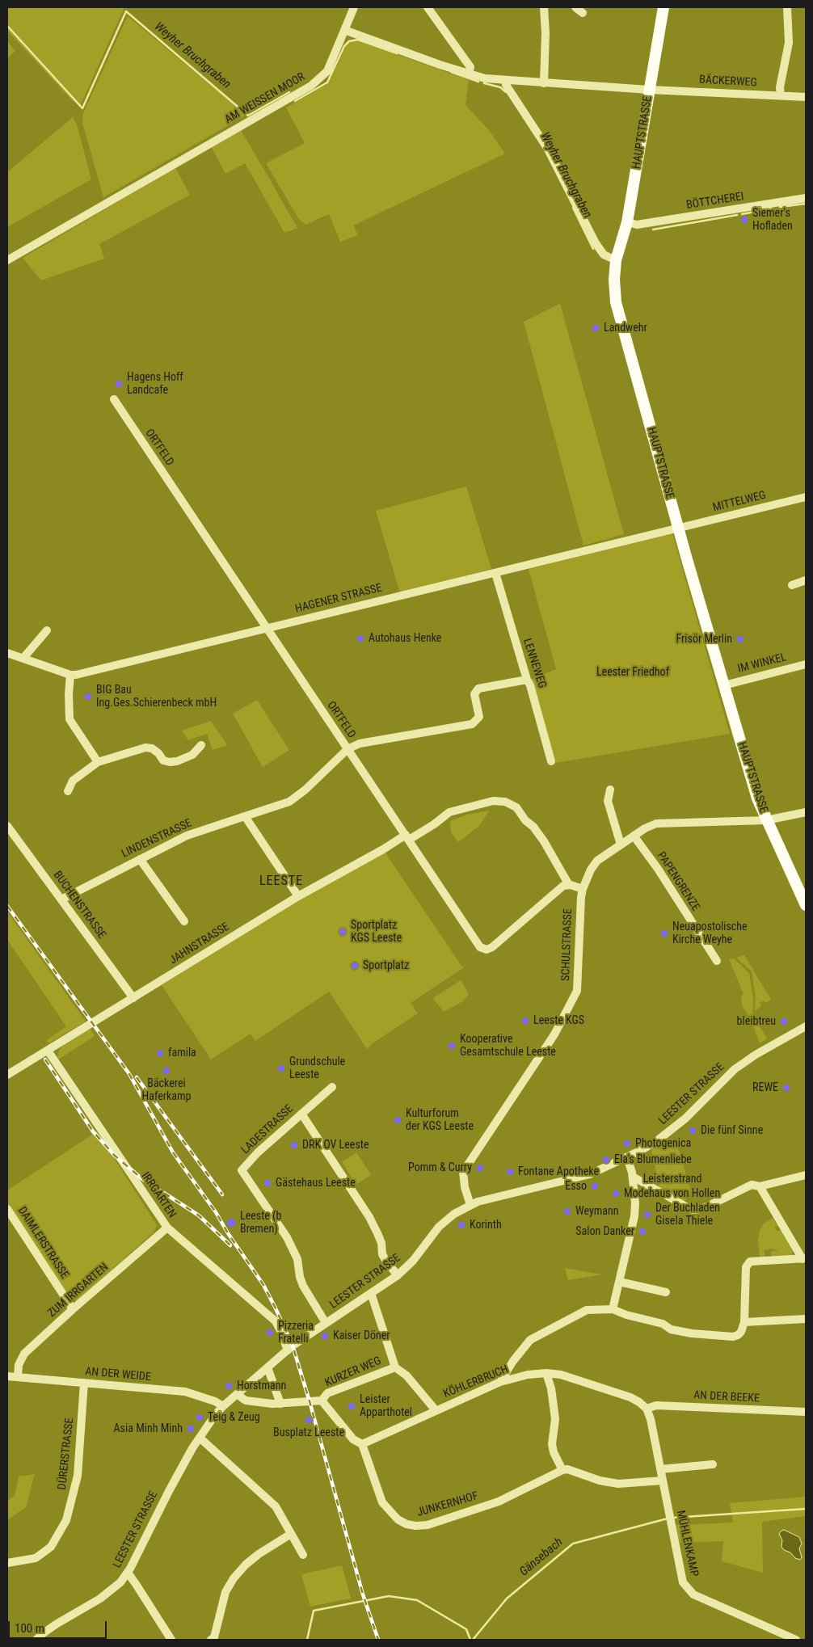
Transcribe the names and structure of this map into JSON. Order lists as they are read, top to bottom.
{
  "streets": {
    "main road": ["HAUPTSTRASSE"],
    "street": [
      "BÄCKERWEG",
      "AM WEISSEN MOOR",
      "BÖTTCHEREI",
      "ORTFELD",
      "MITTELWEG",
      "HAGENER STRASSE",
      "LENNEWEG",
      "IM WINKEL",
      "LINDENSTRASSE",
      "PAPENGRENZE",
      "BUCHENSTRASSE",
      "JAHNSTRASSE",
      "SCHULSTRASSE",
      "LEESTER STRASSE",
      "LADESTRASSE",
      "IRRGARTEN",
      "DAIMLERSTRASSE",
      "ZUM IRRGARTEN",
      "KURZER WEG",
      "AN DER WEIDE",
      "KÖHLERBRUCH",
      "AN DER BEEKE",
      "DÜRERSTRASSE",
      "JUNKERNHOF",
      "MÜHLENKAMP"
    ]
  },
  "crossings": [
    ["BÄCKERWEG", "HAUPTSTRASSE"],
    ["HAUPTSTRASSE", "BÖTTCHEREI"],
    ["HAUPTSTRASSE", "MITTELWEG"],
    ["HAUPTSTRASSE", "HAGENER STRASSE"],
    ["HAUPTSTRASSE", "IM WINKEL"],
    ["HAUPTSTRASSE", "SCHULSTRASSE"],
    ["ORTFELD", "HAGENER STRASSE"],
    ["ORTFELD", "LINDENSTRASSE"],
    ["ORTFELD", "JAHNSTRASSE"],
    ["MITTELWEG", "HAGENER STRASSE"],
    ["HAGENER STRASSE", "LENNEWEG"],
    ["LINDENSTRASSE", "BUCHENSTRASSE"],
    ["PAPENGRENZE", "SCHULSTRASSE"],
    ["BUCHENSTRASSE", "JAHNSTRASSE"],
    ["JAHNSTRASSE", "IRRGARTEN"],
    ["SCHULSTRASSE", "LEESTER STRASSE"],
    ["LEESTER STRASSE", "LADESTRASSE"],
    ["LEESTER STRASSE", "IRRGARTEN"],
    ["LEESTER STRASSE", "KURZER WEG"],
    ["LEESTER STRASSE", "AN DER WEIDE"],
    ["IRRGARTEN", "ZUM IRRGARTEN"],
    ["DAIMLERSTRASSE", "ZUM IRRGARTEN"],
    ["ZUM IRRGARTEN", "AN DER WEIDE"],
    ["KURZER WEG", "KÖHLERBRUCH"],
    ["AN DER WEIDE", "DÜRERSTRASSE"],
    ["KÖHLERBRUCH", "AN DER BEEKE"],
    ["KÖHLERBRUCH", "JUNKERNHOF"],
    ["KÖHLERBRUCH", "MÜHLENKAMP"],
    ["AN DER BEEKE", "MÜHLENKAMP"]
  ],
  "districts": ["LEESTE"],
  "water": ["Weyher Bruchgraben", "Gänsebach"],
  "parks": ["Leester Friedhof", "Leisterstrand"],
  "places": [
    "Siemer's Hofladen",
    "Landwehr",
    "Hagens Hoff Landcafe",
    "Autohaus Henke",
    "Frisör Merlin",
    "BIG Bau Ing.Ges.Schierenbeck mbH",
    "Sportplatz KGS Leeste",
    "Neuapostolische Kirche Weyhe",
    "Sportplatz",
    "Leeste KGS",
    "bleibtreu",
    "Kooperative Gesamtschule Leeste",
    "famila",
    "Grundschule Leeste",
    "Bäckerei Haferkamp",
    "REWE",
    "Kulturforum der KGS Leeste",
    "Die fünf Sinne",
    "Photogenica",
    "DRK OV Leeste",
    "Ela's Blumenliebe",
    "Pomm & Curry",
    "Fontane Apotheke",
    "Gästehaus Leeste",
    "Esso",
    "Modehaus von Hollen",
    "Weymann",
    "Der Buchladen Gisela Thiele",
    "Leeste (b Bremen)",
    "Korinth",
    "Salon Danker",
    "Pizzeria Fratelli",
    "Kaiser Döner",
    "Horstmann",
    "Leister Apparthotel",
    "Teig & Zeug",
    "Busplatz Leeste",
    "Asia Minh Minh"
  ],
  "scale_bar": "100 m"
}
